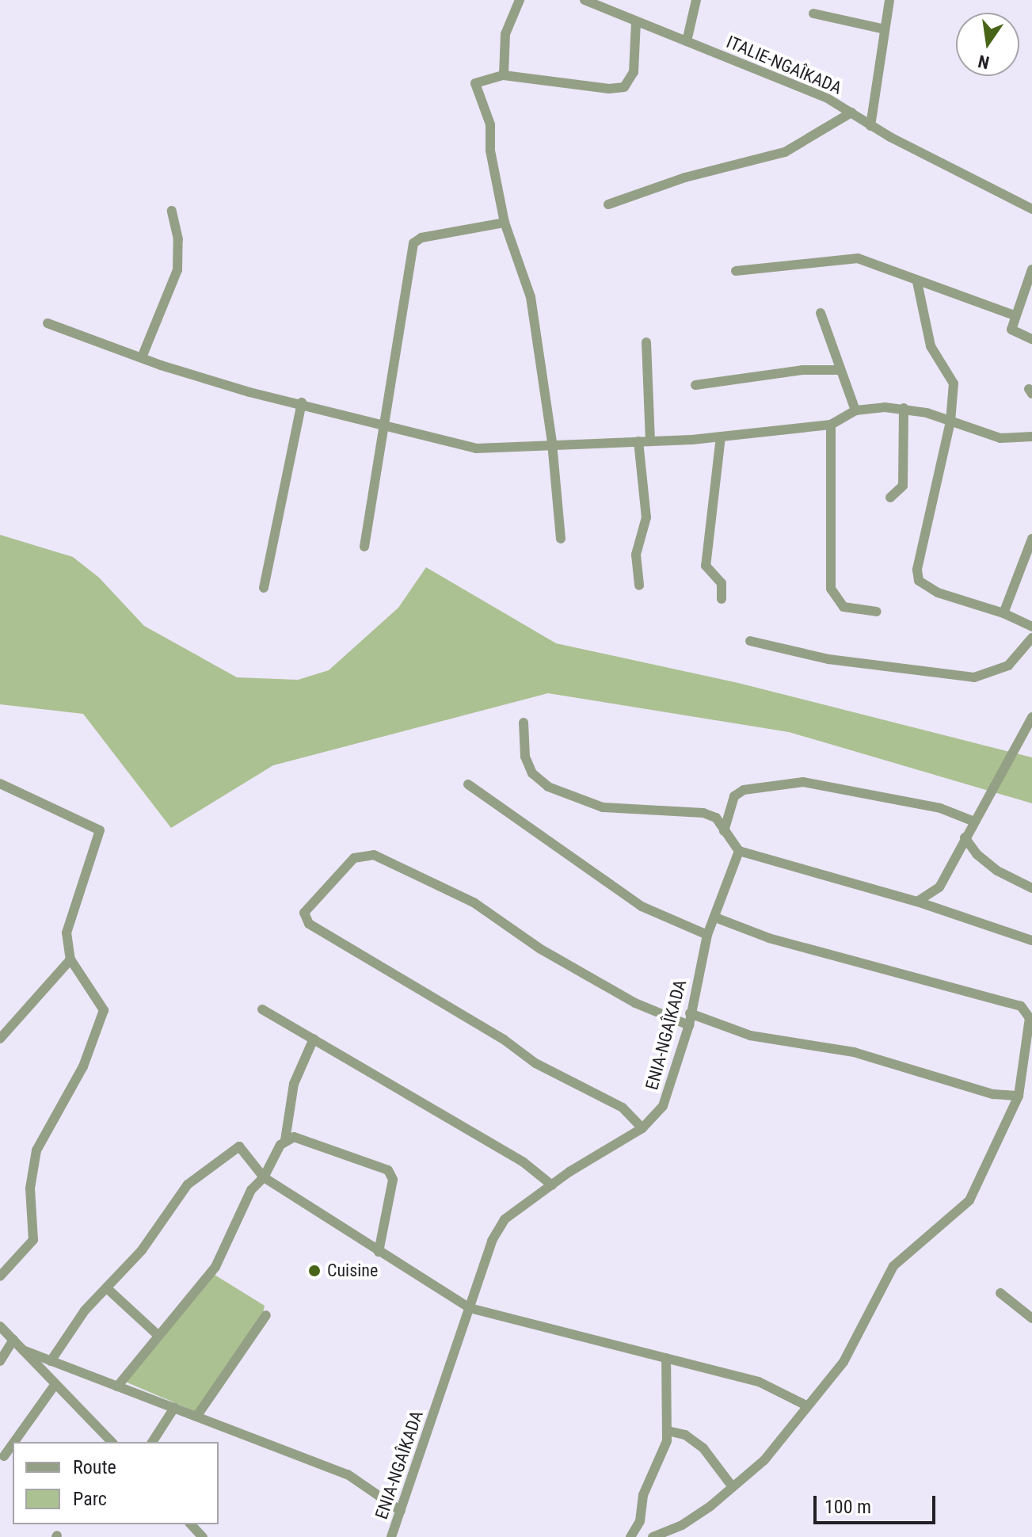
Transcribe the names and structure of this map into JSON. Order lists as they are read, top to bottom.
{
  "streets": {
    "street": ["ITALIE-NGAÎKADA", "ENIA-NGAÎKADA"]
  },
  "places": ["Cuisine"],
  "legend": ["Route", "Parc"],
  "scale_bar": "100 m",
  "north": "bottom"
}
